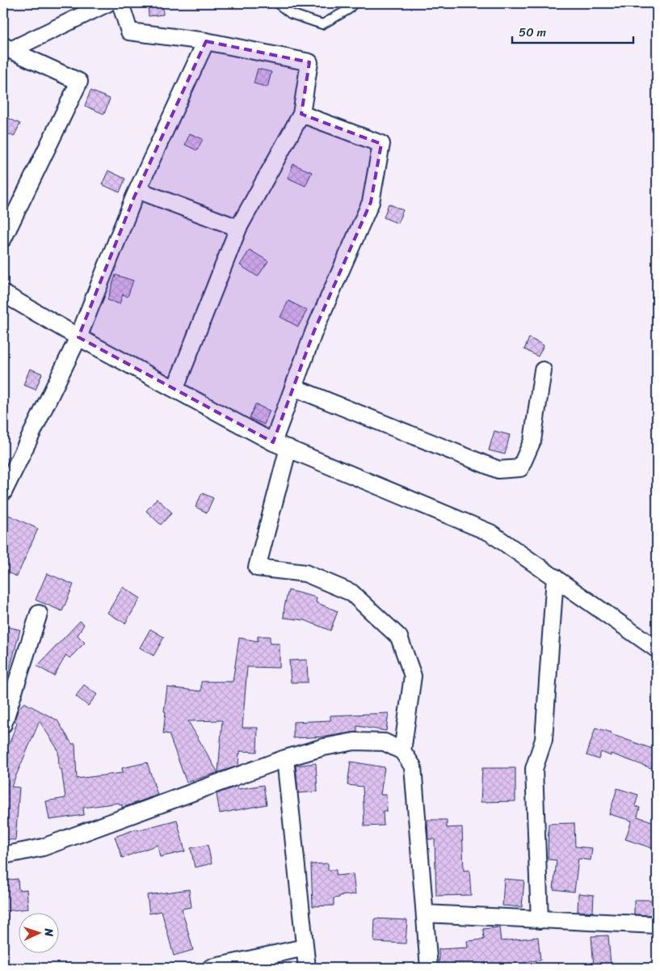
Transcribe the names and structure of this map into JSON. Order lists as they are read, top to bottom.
{
  "scale_bar": "50 m",
  "north": "right"
}
